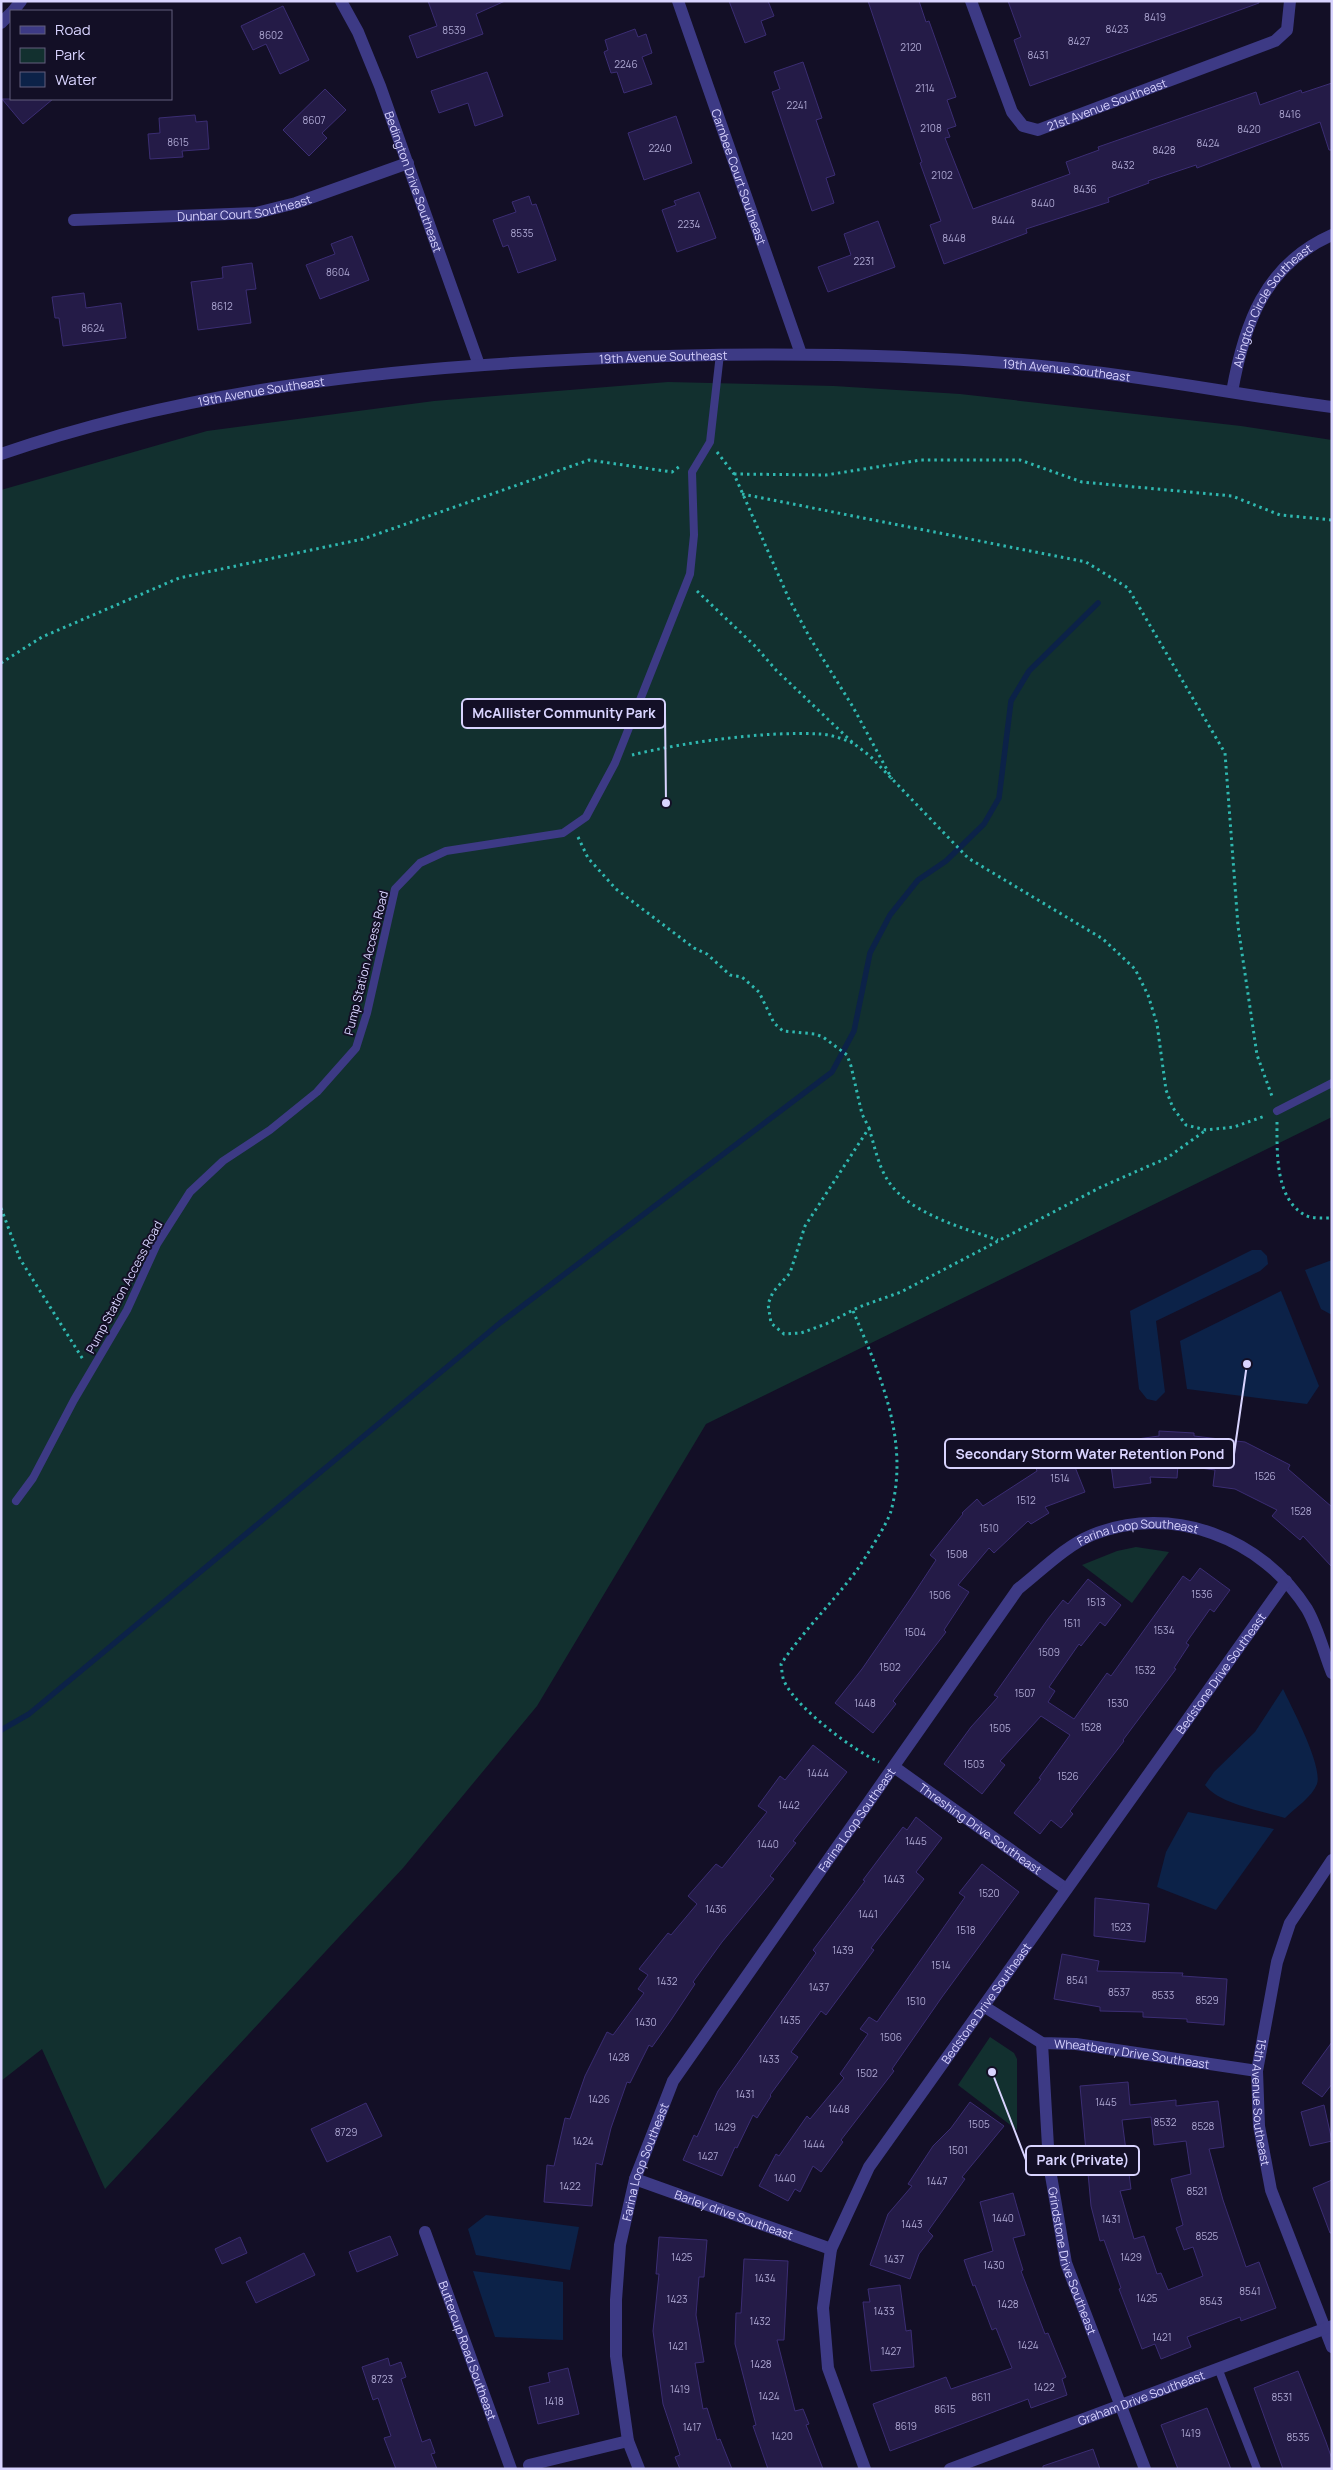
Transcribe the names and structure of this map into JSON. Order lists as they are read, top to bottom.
{
  "streets": {
    "street": [
      "21st Avenue Southeast",
      "Carnbee Court Southeast",
      "Bedington Drive Southeast",
      "Dunbar Court Southeast",
      "Abington Circle Southeast",
      "19th Avenue Southeast",
      "Farina Loop Southeast",
      "Bedstone Drive Southeast",
      "Threshing Drive Southeast",
      "Wheatberry Drive Southeast",
      "15th Avenue Southeast",
      "Barley drive Southeast",
      "Grindstone Drive Southeast",
      "Buttercup Road Southeast",
      "Graham Drive Southeast"
    ],
    "lane": ["Pump Station Access Road"]
  },
  "crossings": [
    ["Carnbee Court Southeast", "19th Avenue Southeast"],
    ["Bedington Drive Southeast", "Dunbar Court Southeast"],
    ["Bedington Drive Southeast", "19th Avenue Southeast"],
    ["Abington Circle Southeast", "19th Avenue Southeast"],
    ["19th Avenue Southeast", "Pump Station Access Road"],
    ["Farina Loop Southeast", "Bedstone Drive Southeast"],
    ["Farina Loop Southeast", "Threshing Drive Southeast"],
    ["Farina Loop Southeast", "Barley drive Southeast"],
    ["Bedstone Drive Southeast", "Threshing Drive Southeast"],
    ["Bedstone Drive Southeast", "Wheatberry Drive Southeast"],
    ["Bedstone Drive Southeast", "Barley drive Southeast"],
    ["Wheatberry Drive Southeast", "15th Avenue Southeast"],
    ["Wheatberry Drive Southeast", "Grindstone Drive Southeast"],
    ["15th Avenue Southeast", "Graham Drive Southeast"],
    ["Grindstone Drive Southeast", "Graham Drive Southeast"]
  ],
  "places": ["McAllister Community Park", "Secondary Storm Water Retention Pond", "Park (Private)"],
  "house_numbers": [
    "8419",
    "8423",
    "8539",
    "8602",
    "8427",
    "2120",
    "8431",
    "2246",
    "2114",
    "2241",
    "8416",
    "8607",
    "2108",
    "8420",
    "8615",
    "8424",
    "2240",
    "8428",
    "8432",
    "2102",
    "8436",
    "8440",
    "8444",
    "2234",
    "8535",
    "8448",
    "2231",
    "8604",
    "8612",
    "8624",
    "1526",
    "1514",
    "1512",
    "1528",
    "1510",
    "1508",
    "1536",
    "1506",
    "1513",
    "1511",
    "1534",
    "1504",
    "1509",
    "1502",
    "1532",
    "1507",
    "1448",
    "1530",
    "1528",
    "1505",
    "1503",
    "1444",
    "1526",
    "1442",
    "1445",
    "1440",
    "1443",
    "1520",
    "1436",
    "1441",
    "1523",
    "1518",
    "1439",
    "1514",
    "8541",
    "1432",
    "1437",
    "8537",
    "8533",
    "8529",
    "1510",
    "1435",
    "1430",
    "1506",
    "1428",
    "1433",
    "1502",
    "1431",
    "1426",
    "1445",
    "1448",
    "8532",
    "1505",
    "8528",
    "1429",
    "8729",
    "1424",
    "1444",
    "1501",
    "1427",
    "1440",
    "1447",
    "1422",
    "8521",
    "1440",
    "1431",
    "1443",
    "8525",
    "1425",
    "1429",
    "1437",
    "1430",
    "1434",
    "8541",
    "1425",
    "1423",
    "8543",
    "1428",
    "1433",
    "1432",
    "1421",
    "1424",
    "1421",
    "1427",
    "1428",
    "8723",
    "1422",
    "1419",
    "1424",
    "8611",
    "8531",
    "1418",
    "8615",
    "8619",
    "1417",
    "1419",
    "1420",
    "8535"
  ],
  "legend": ["Road", "Park", "Water"]
}
